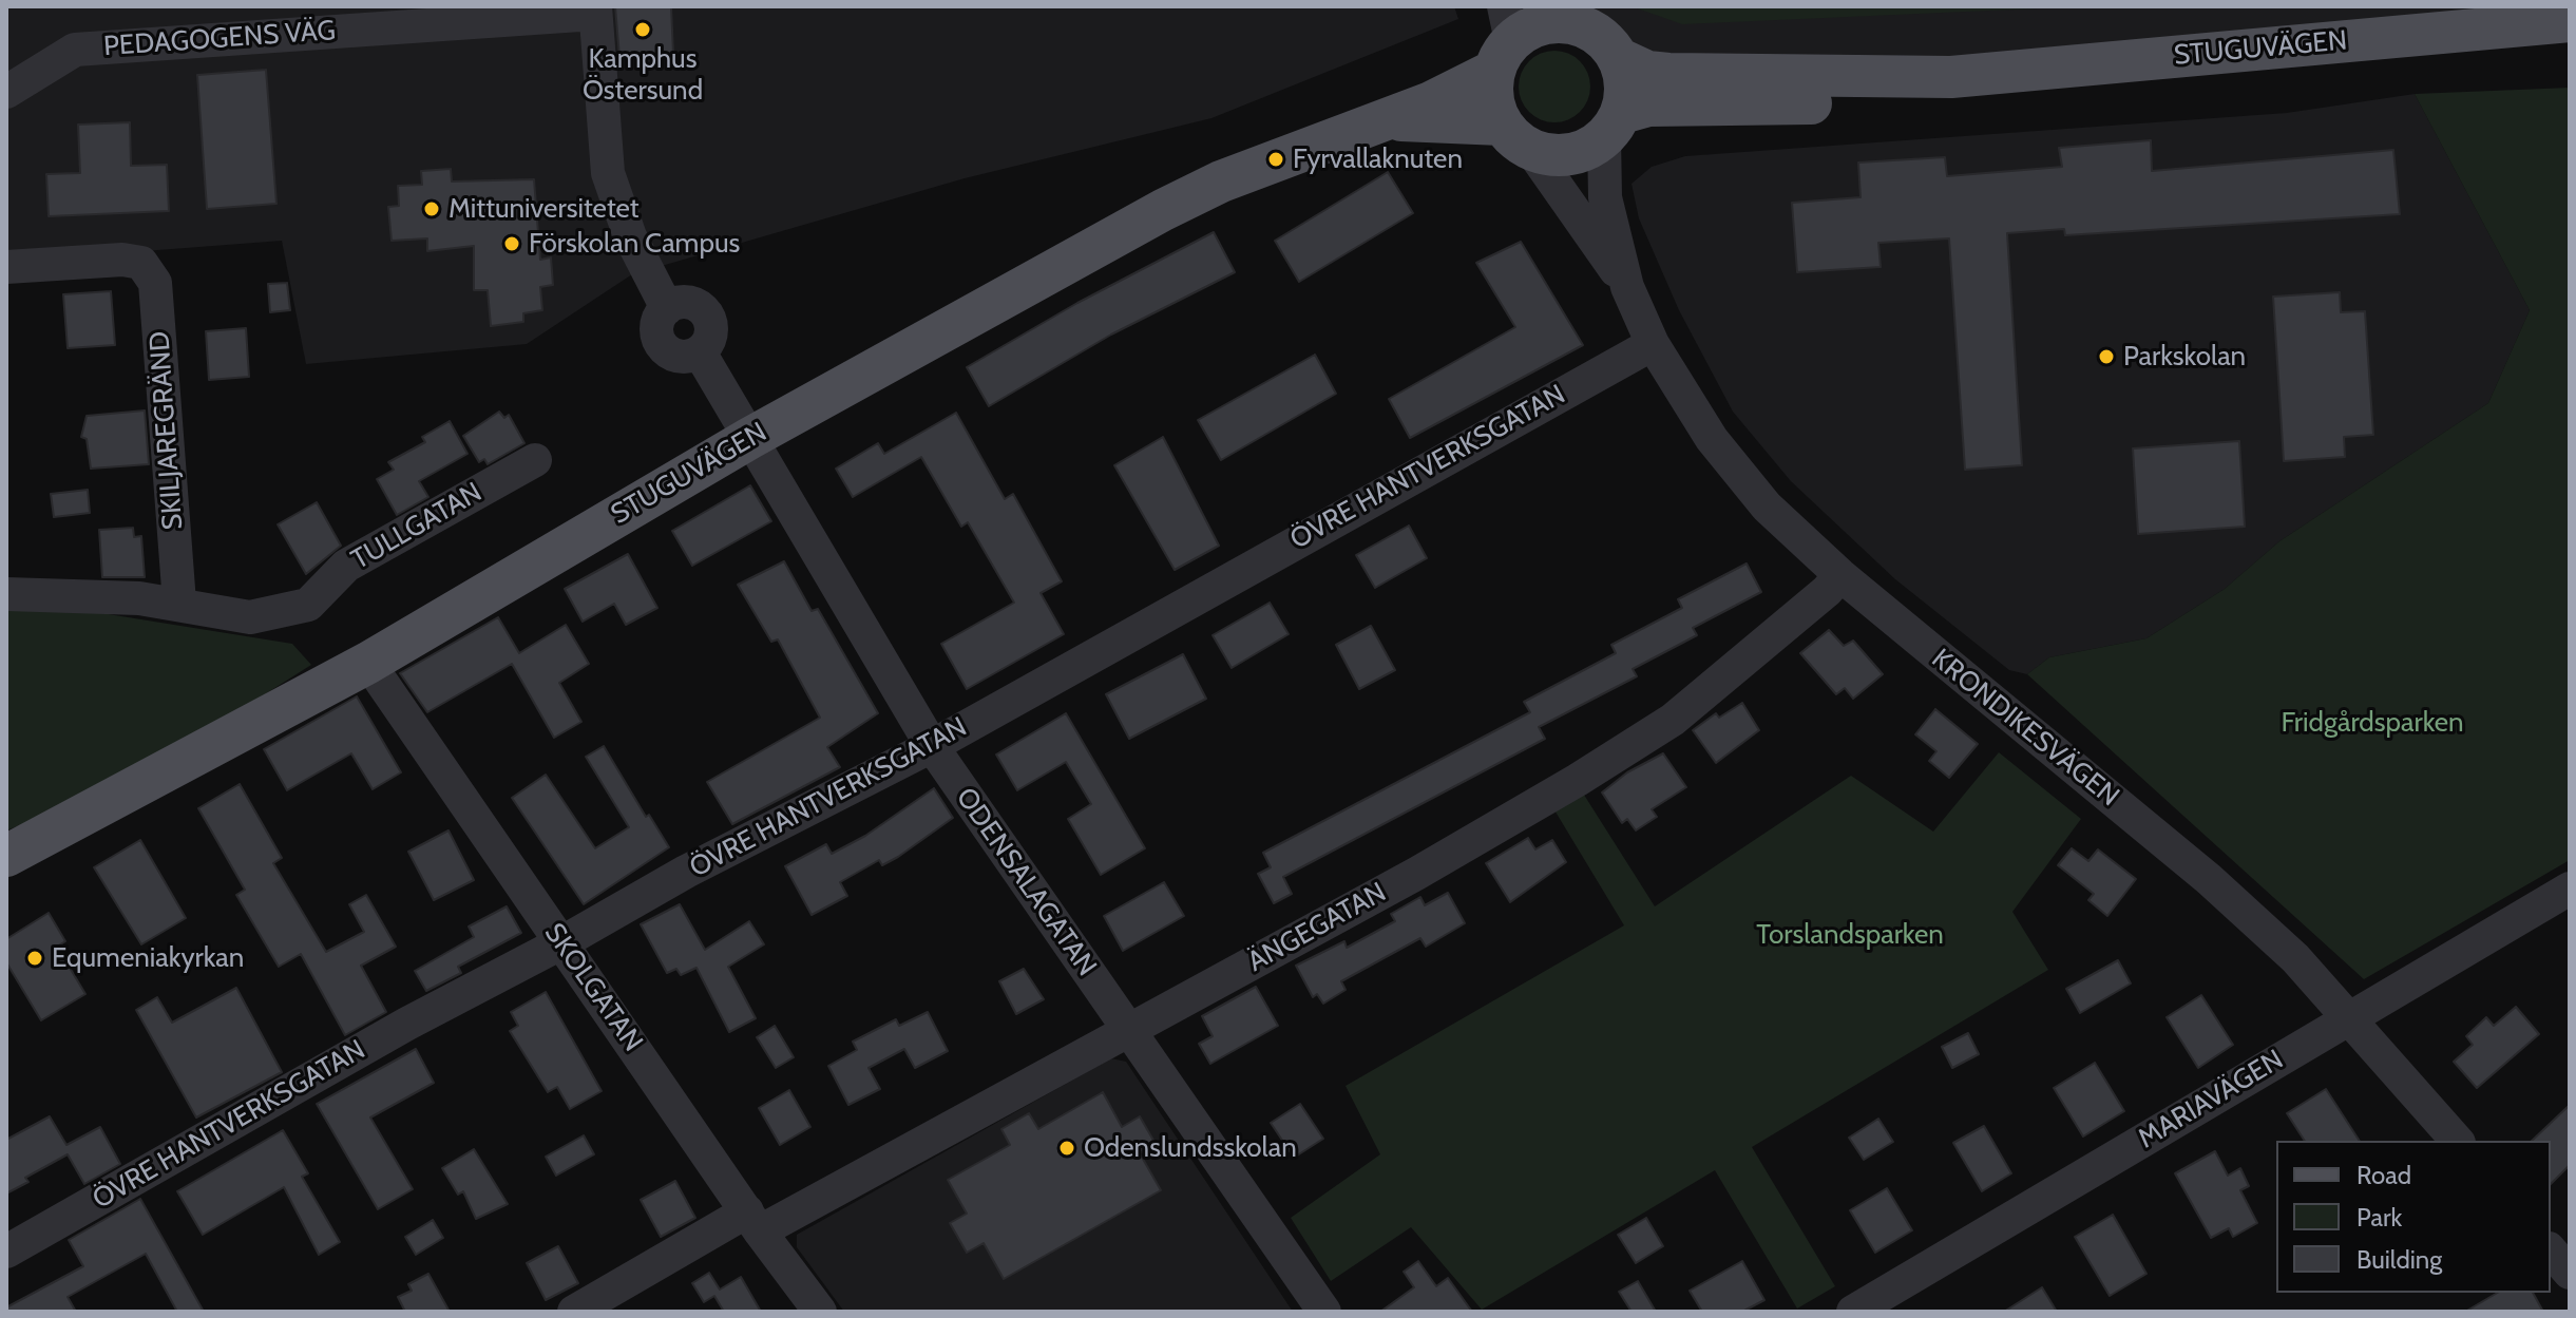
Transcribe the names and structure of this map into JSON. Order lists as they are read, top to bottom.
{
  "streets": {
    "main road": ["STUGUVÄGEN"],
    "street": [
      "PEDAGOGENS VÄG",
      "SKILJAREGRÄND",
      "ÖVRE HANTVERKSGATAN",
      "TULLGATAN",
      "KRONDIKESVÄGEN",
      "ODENSALAGATAN",
      "ÄNGEGATAN",
      "SKOLGATAN",
      "MARIAVÄGEN"
    ]
  },
  "crossings": [
    ["PEDAGOGENS VÄG", "ODENSALAGATAN"],
    ["STUGUVÄGEN", "KRONDIKESVÄGEN"],
    ["STUGUVÄGEN", "ODENSALAGATAN"],
    ["STUGUVÄGEN", "SKOLGATAN"],
    ["SKILJAREGRÄND", "TULLGATAN"],
    ["ÖVRE HANTVERKSGATAN", "KRONDIKESVÄGEN"],
    ["ÖVRE HANTVERKSGATAN", "ODENSALAGATAN"],
    ["ÖVRE HANTVERKSGATAN", "SKOLGATAN"],
    ["KRONDIKESVÄGEN", "ÄNGEGATAN"],
    ["KRONDIKESVÄGEN", "MARIAVÄGEN"],
    ["ODENSALAGATAN", "ÄNGEGATAN"],
    ["ÄNGEGATAN", "SKOLGATAN"]
  ],
  "parks": ["Fridgårdsparken", "Torslandsparken"],
  "places": [
    "Kamphus Östersund",
    "Fyrvallaknuten",
    "Mittuniversitetet",
    "Förskolan Campus",
    "Parkskolan",
    "Equmeniakyrkan",
    "Odenslundsskolan"
  ],
  "legend": ["Road", "Park", "Building"]
}
